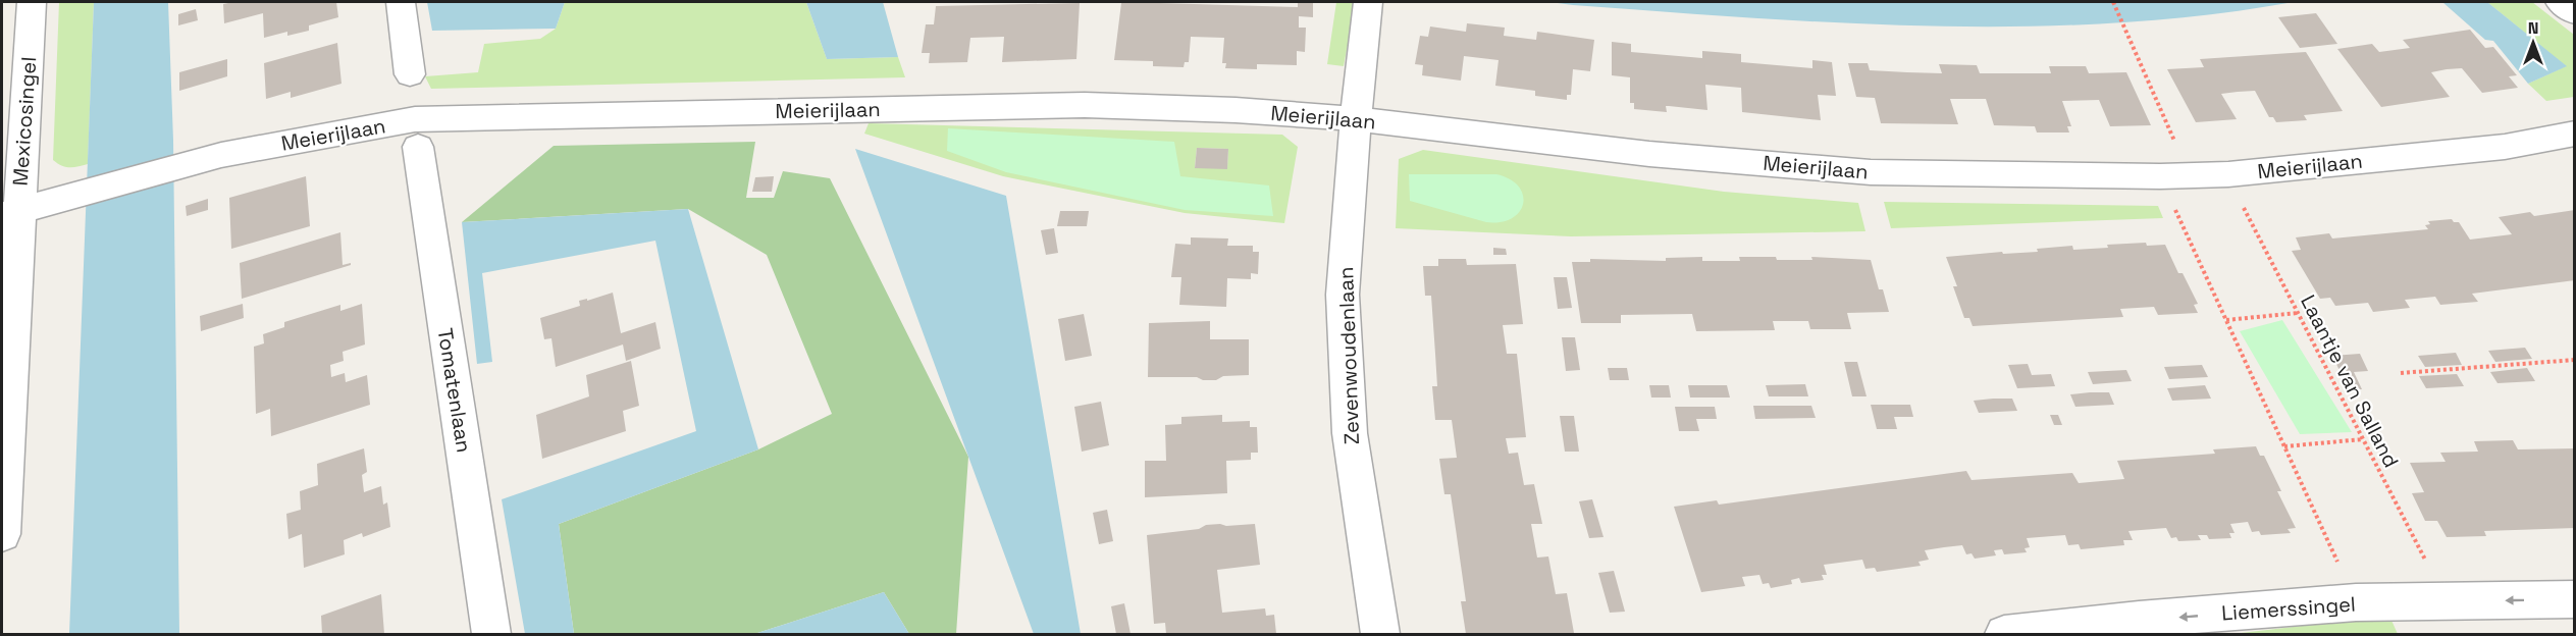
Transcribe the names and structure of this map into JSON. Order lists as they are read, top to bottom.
{
  "streets": {
    "street": [
      "Meierijlaan",
      "Mexicosingel",
      "Zevenwoudenlaan",
      "Tomatenlaan",
      "Liemerssingel"
    ],
    "path": ["Laantje van Salland"]
  },
  "crossings": [
    ["Meierijlaan", "Mexicosingel"],
    ["Meierijlaan", "Zevenwoudenlaan"],
    ["Meierijlaan", "Laantje van Salland"],
    ["Laantje van Salland", "Liemerssingel"]
  ],
  "one_way": ["Liemerssingel"],
  "north": "top"
}
